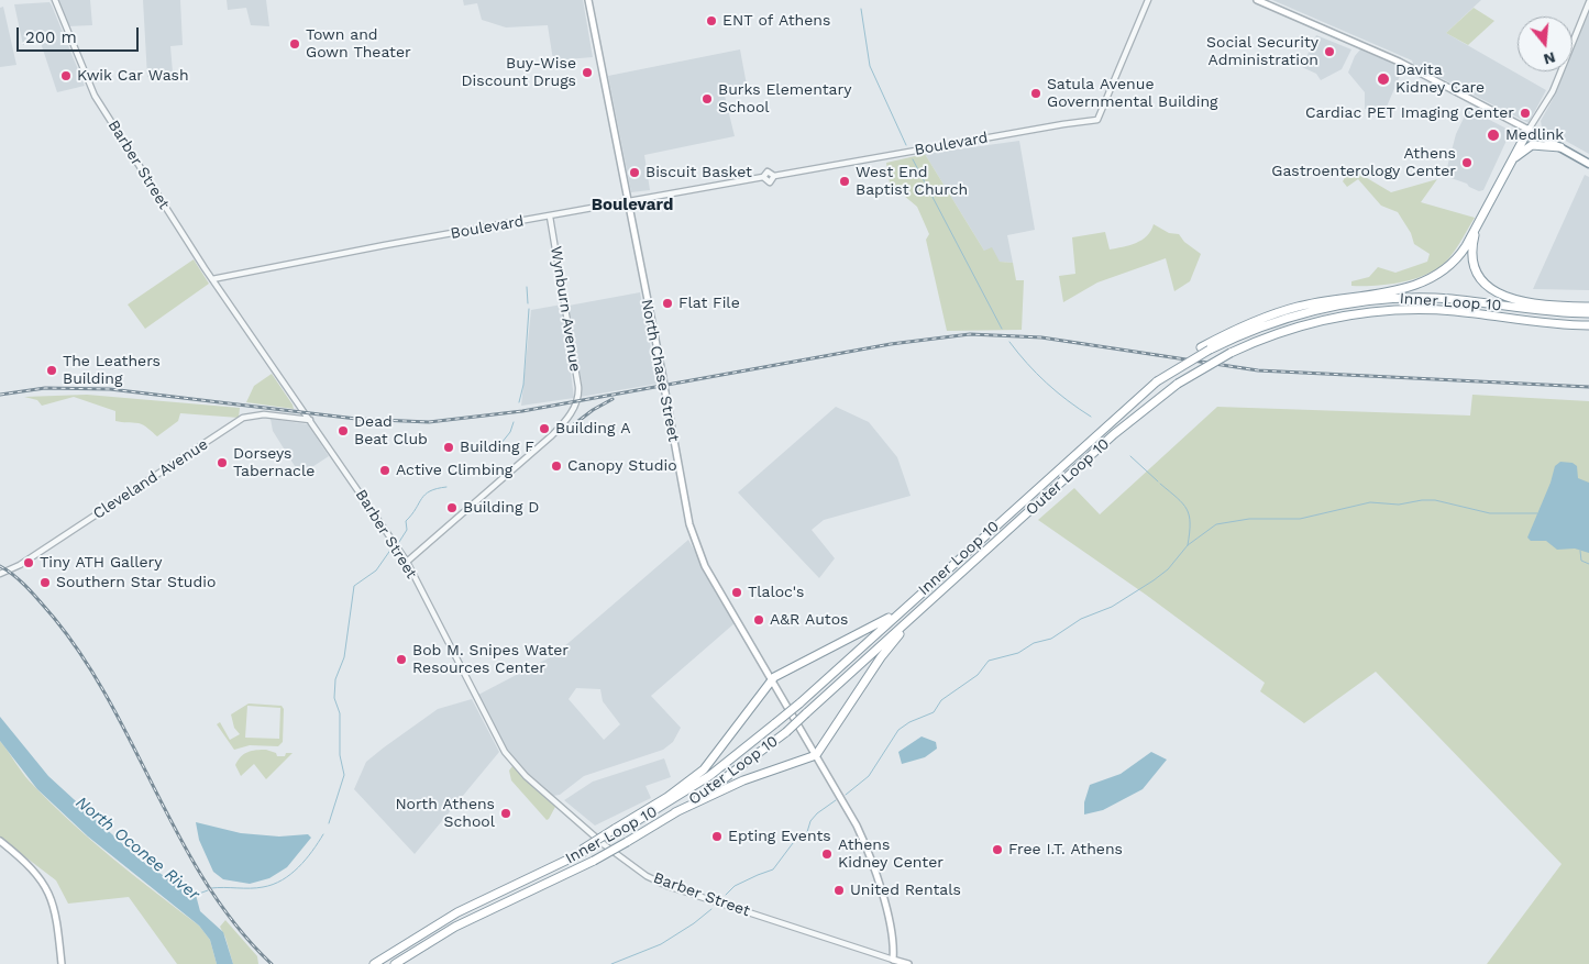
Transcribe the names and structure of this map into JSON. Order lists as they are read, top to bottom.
{
  "streets": {
    "highway": ["Inner Loop 10", "Outer Loop 10"],
    "main road": ["North Chase Street"],
    "street": [
      "Boulevard",
      "Barber Street",
      "Wynburn Avenue",
      "Cleveland Avenue"
    ]
  },
  "crossings": [
    ["Boulevard", "Barber Street"],
    ["Boulevard", "Wynburn Avenue"],
    ["Boulevard", "North Chase Street"],
    ["Barber Street", "Wynburn Avenue"],
    ["Barber Street", "North Chase Street"],
    ["Barber Street", "Cleveland Avenue"]
  ],
  "districts": ["Boulevard"],
  "water": ["North Oconee River"],
  "places": [
    "ENT of Athens",
    "Town and Gown Theater",
    "Social Security Administration",
    "Buy-Wise Discount Drugs",
    "Kwik Car Wash",
    "Davita Kidney Care",
    "Satula Avenue Governmental Building",
    "Burks Elementary School",
    "Cardiac PET Imaging Center",
    "Medlink",
    "Athens Gastroenterology Center",
    "Biscuit Basket",
    "West End Baptist Church",
    "Flat File",
    "The Leathers Building",
    "Building A",
    "Dead Beat Club",
    "Building F",
    "Dorseys Tabernacle",
    "Canopy Studio",
    "Active Climbing",
    "Building D",
    "Tiny ATH Gallery",
    "Southern Star Studio",
    "Tlaloc's",
    "A&R Autos",
    "Bob M. Snipes Water Resources Center",
    "North Athens School",
    "Epting Events",
    "Free I.T. Athens",
    "Athens Kidney Center",
    "United Rentals"
  ],
  "scale_bar": "200 m",
  "north": "bottom"
}
